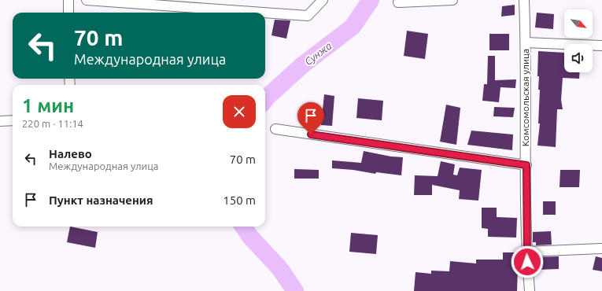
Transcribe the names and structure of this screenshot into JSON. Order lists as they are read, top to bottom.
{
  "streets": {
    "street": ["Комсомольская улица"]
  },
  "water": ["Сунжа"],
  "north": "bottom right",
  "page": {
    "turn": ["70 m", "Международная улица"],
    "heading": ["1 мин", "220 m · 11:14"],
    "list": [
      {
        "name": "Налево",
        "note": "Международная улица",
        "value": "70 m"
      },
      {
        "name": "Пункт назначения",
        "value": "150 m"
      }
    ]
  }
}
